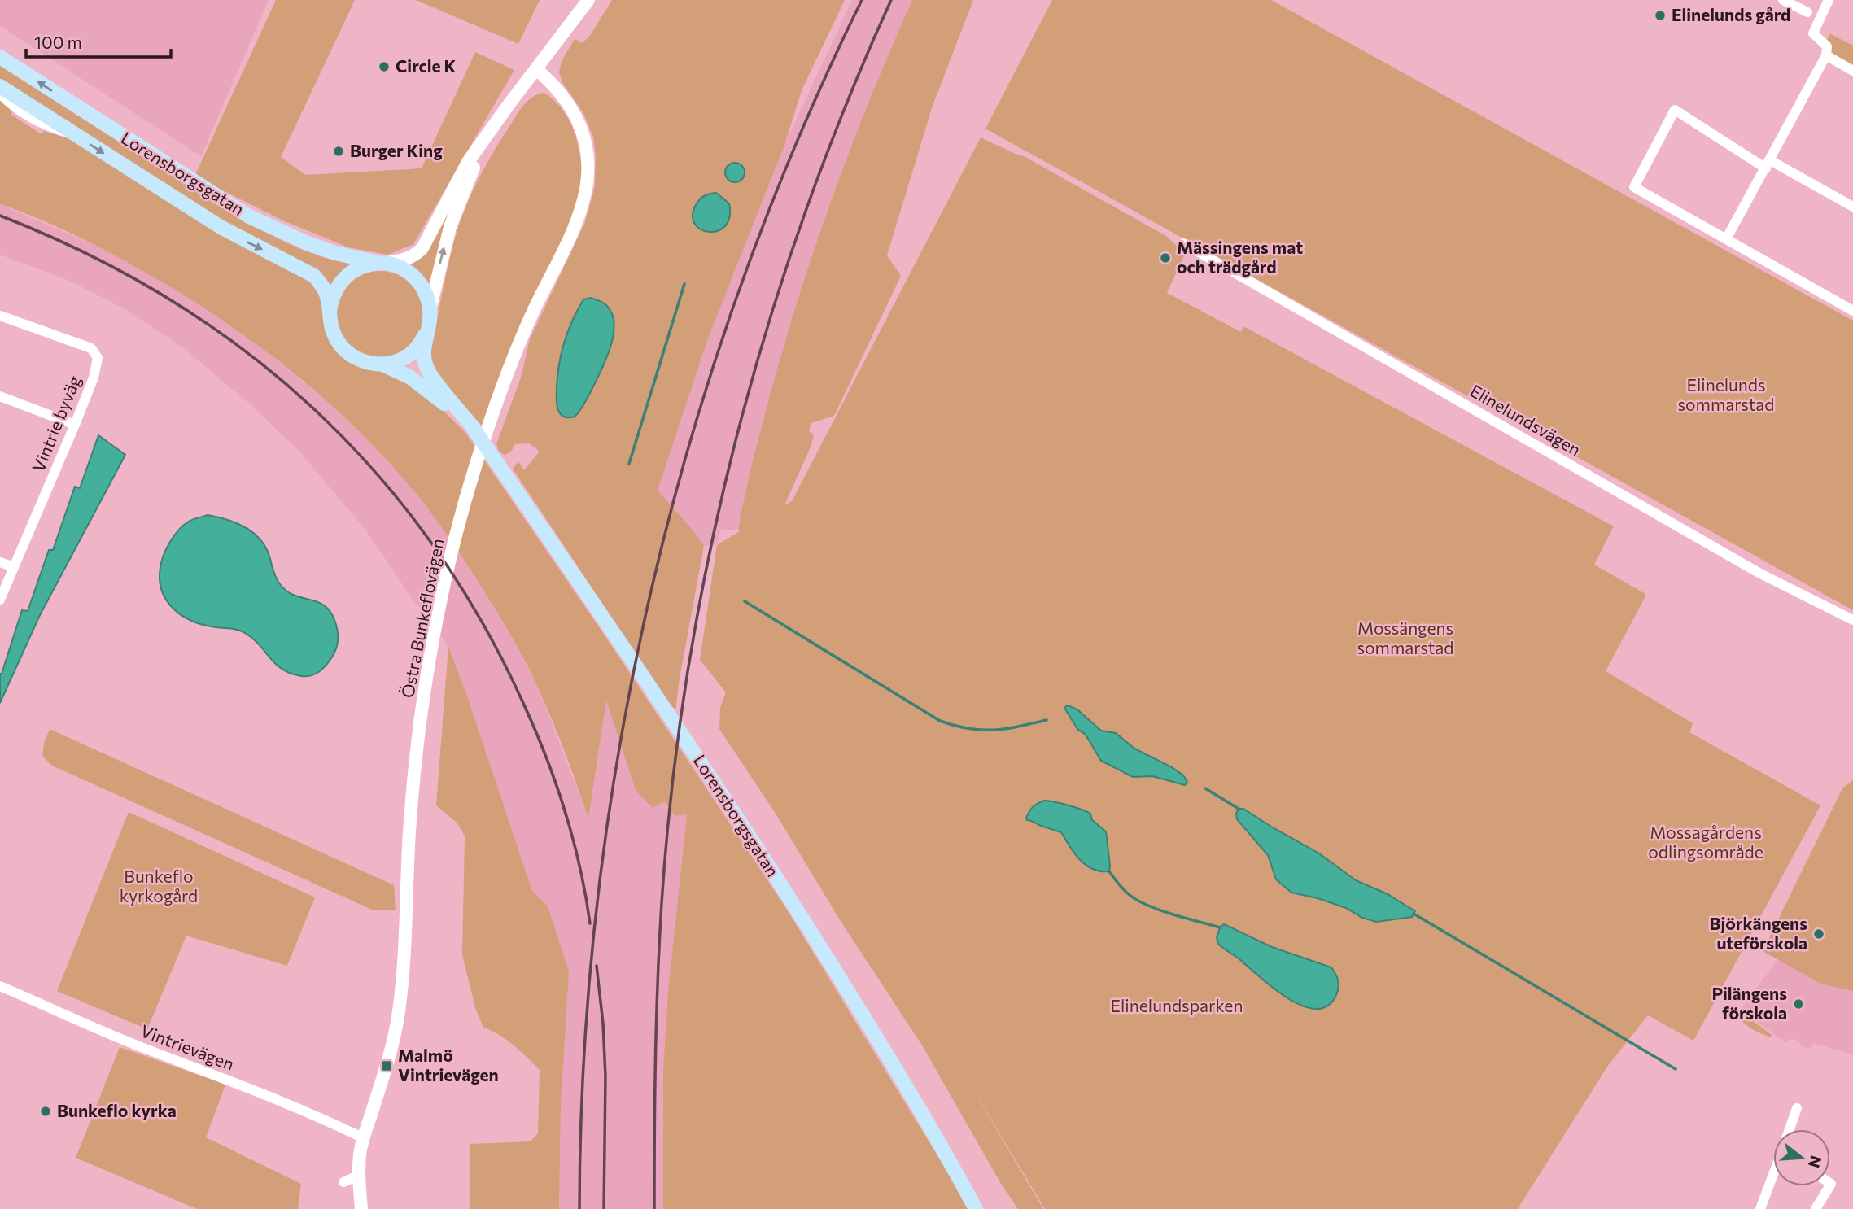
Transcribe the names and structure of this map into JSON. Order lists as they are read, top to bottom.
{
  "streets": {
    "main road": ["Lorensborgsgatan"],
    "street": [
      "Elinelundsvägen",
      "Vintrie byväg",
      "Östra Bunkeflovägen",
      "Vintrievägen"
    ]
  },
  "crossings": [
    ["Östra Bunkeflovägen", "Vintrievägen"]
  ],
  "parks": [
    "Elinelunds sommarstad",
    "Mossängens sommarstad",
    "Mossagårdens odlingsområde",
    "Bunkeflo kyrkogård",
    "Elinelundsparken"
  ],
  "places": {
    "other": [
      "Elinelunds gård",
      "Circle K",
      "Burger King",
      "Mässingens mat och trädgård",
      "Björkängens uteförskola",
      "Pilängens förskola",
      "Bunkeflo kyrka"
    ],
    "transit": ["Malmö Vintrievägen"]
  },
  "scale_bar": "100 m",
  "north": "right"
}
